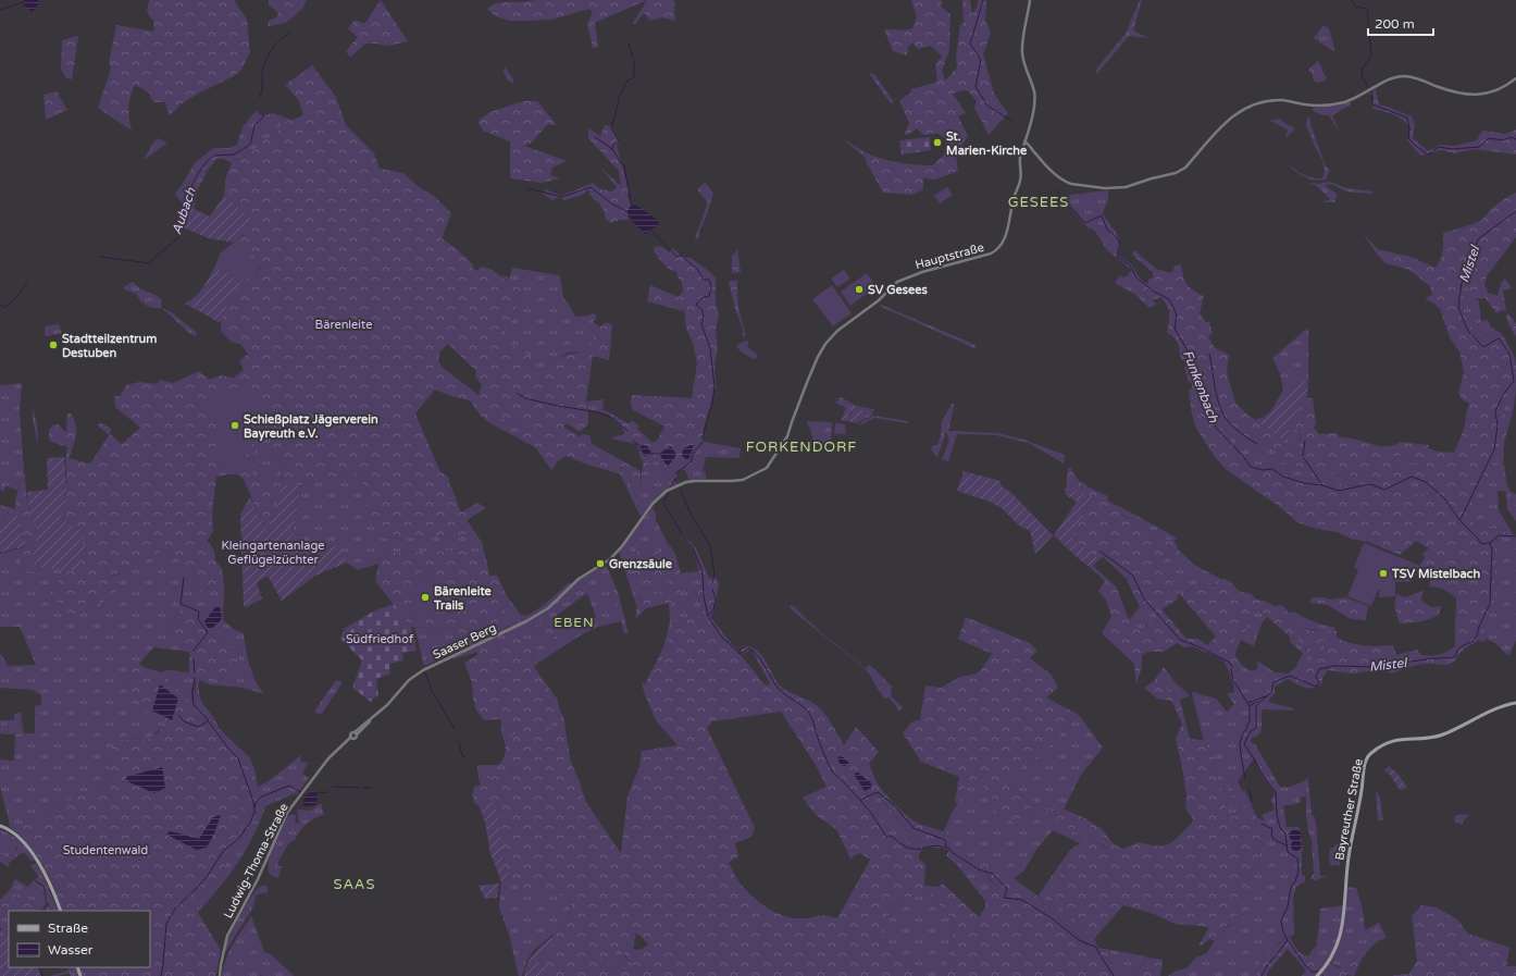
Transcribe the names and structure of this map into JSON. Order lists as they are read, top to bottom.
{
  "streets": {
    "main road": ["Bayreuther Straße"],
    "street": ["Hauptstraße", "Saaser Berg", "Ludwig-Thoma-Straße"]
  },
  "crossings": [
    ["Hauptstraße", "Saaser Berg"],
    ["Saaser Berg", "Ludwig-Thoma-Straße"]
  ],
  "districts": [
    "GESEES",
    "FORKENDORF",
    "EBEN",
    "SAAS"
  ],
  "water": ["Aubach", "Mistel", "Funkenbach"],
  "parks": [
    "Bärenleite",
    "Kleingartenanlage Geflügelzüchter",
    "Südfriedhof",
    "Studentenwald"
  ],
  "places": [
    "St. Marien-Kirche",
    "SV Gesees",
    "Stadtteilzentrum Destuben",
    "Schießplatz Jägerverein Bayreuth e.V.",
    "Grenzsäule",
    "TSV Mistelbach",
    "Bärenleite Trails"
  ],
  "legend": ["Straße", "Wasser"],
  "scale_bar": "200 m"
}
